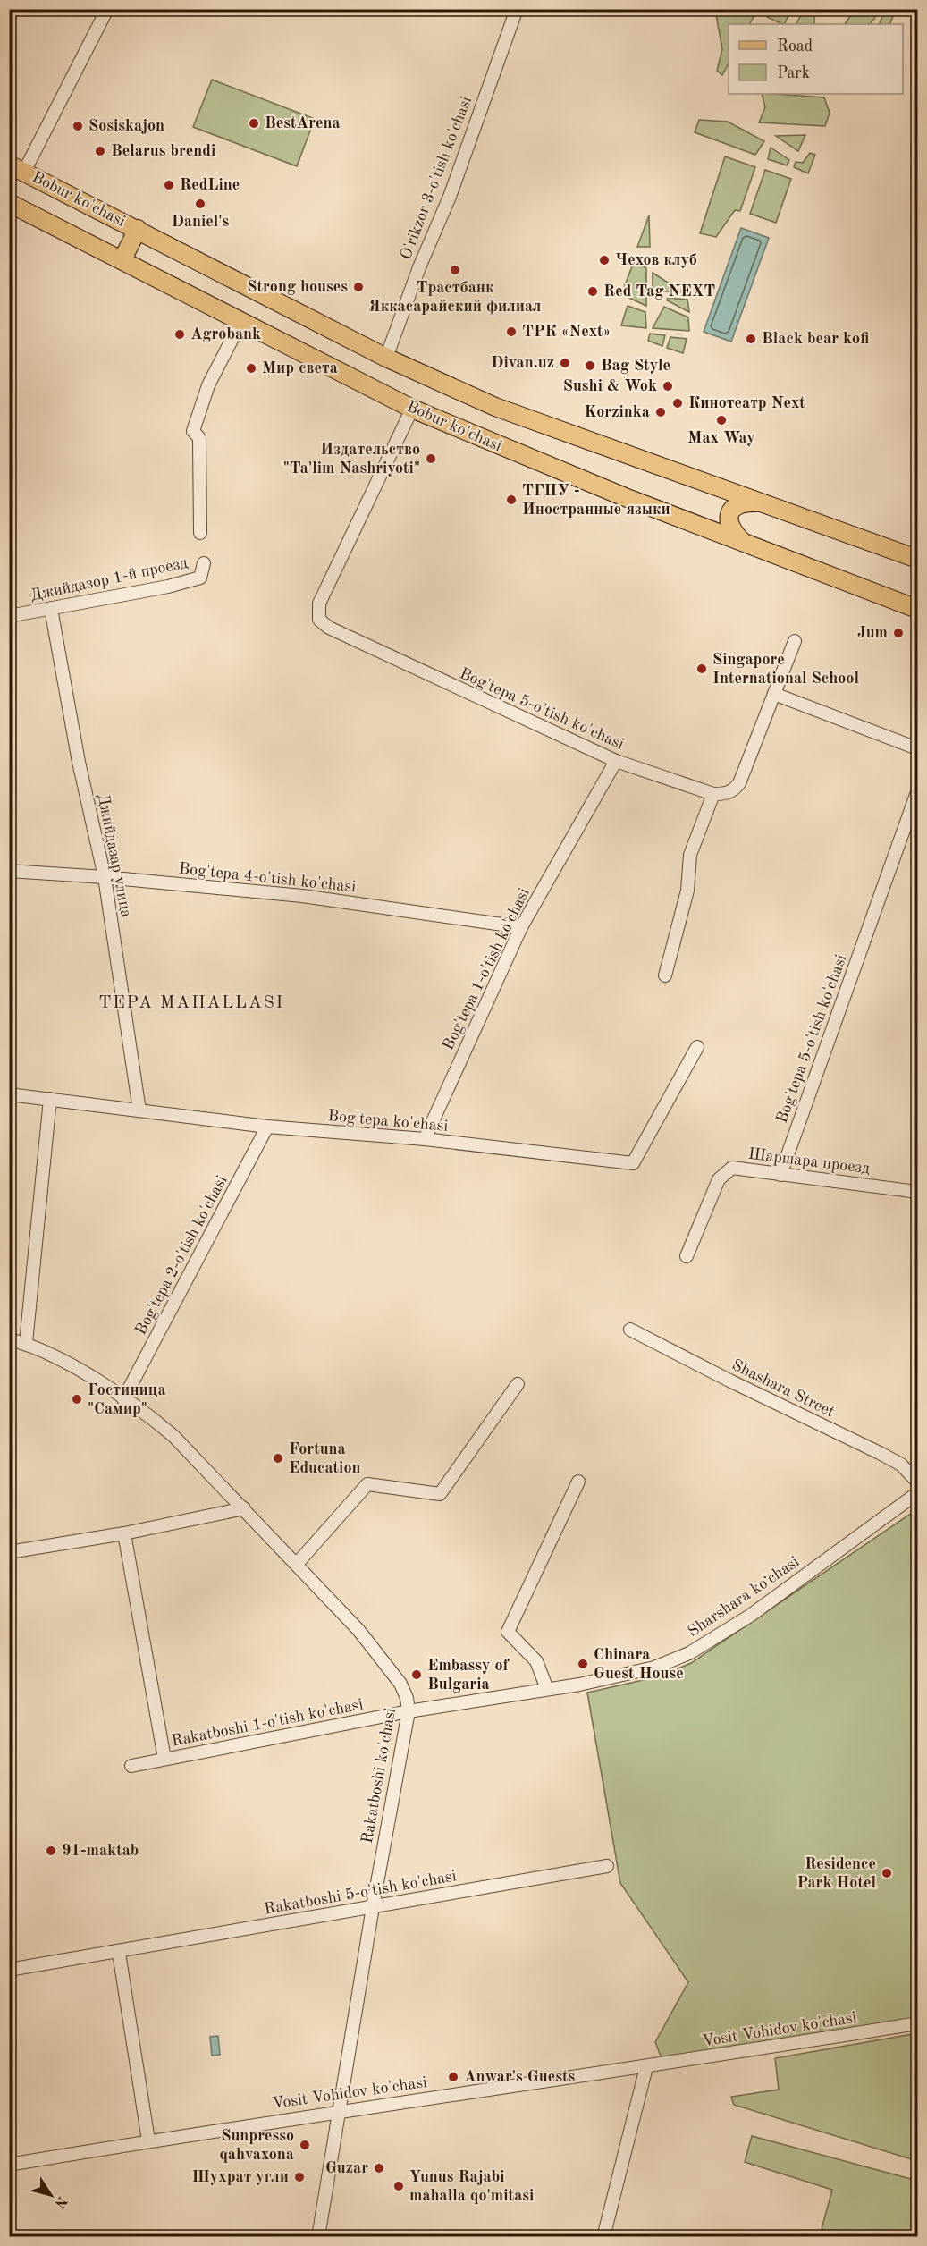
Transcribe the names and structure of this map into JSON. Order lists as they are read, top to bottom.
{
  "streets": {
    "main road": ["Bobur ko'chasi"],
    "street": [
      "O'rikzor 3-o'tish ko'chasi",
      "Джийдазор 1-й проезд",
      "Bog'tepa 5-o'tish ko'chasi",
      "Джийдазар улица",
      "Bog'tepa 4-o'tish ko'chasi",
      "Bog'tepa 1-o'tish ko'chasi",
      "Bog'tepa ko'chasi",
      "Шаршара проезд",
      "Bog'tepa 2-o'tish ko'chasi",
      "Shashara Street",
      "Sharshara koʻchasi",
      "Rakatboshi 1-o'tish ko'chasi",
      "Rakatboshi ko'chasi",
      "Rakatboshi 5-o'tish ko'chasi",
      "Vosit Vohidov ko'chasi"
    ]
  },
  "crossings": [
    ["O'rikzor 3-o'tish ko'chasi", "Bobur ko'chasi"],
    ["Bobur ko'chasi", "Bog'tepa 5-o'tish ko'chasi"],
    ["Джийдазор 1-й проезд", "Джийдазар улица"],
    ["Bog'tepa 5-o'tish ko'chasi", "Bog'tepa 1-o'tish ko'chasi"],
    ["Bog'tepa 5-o'tish ko'chasi", "Шаршара проезд"],
    ["Джийдазар улица", "Bog'tepa 4-o'tish ko'chasi"],
    ["Джийдазар улица", "Bog'tepa ko'chasi"],
    ["Bog'tepa 4-o'tish ko'chasi", "Bog'tepa 1-o'tish ko'chasi"],
    ["Bog'tepa 1-o'tish ko'chasi", "Bog'tepa ko'chasi"],
    ["Bog'tepa ko'chasi", "Bog'tepa 2-o'tish ko'chasi"],
    ["Bog'tepa 2-o'tish ko'chasi", "Rakatboshi ko'chasi"],
    ["Sharshara koʻchasi", "Rakatboshi 1-o'tish ko'chasi"],
    ["Sharshara koʻchasi", "Rakatboshi ko'chasi"],
    ["Rakatboshi 1-o'tish ko'chasi", "Rakatboshi ko'chasi"],
    ["Rakatboshi ko'chasi", "Rakatboshi 5-o'tish ko'chasi"],
    ["Rakatboshi ko'chasi", "Vosit Vohidov ko'chasi"]
  ],
  "districts": ["TEPA MAHALLASI"],
  "places": [
    "BestArena",
    "Sosiskajon",
    "Belarus brendi",
    "RedLine",
    "Daniel's",
    "Чехов клуб",
    "Трастбанк Яккасарайский филиал",
    "Strong houses",
    "Red Tag NEXT",
    "ТРК «Next»",
    "Agrobank",
    "Black bear kofi",
    "Divan.uz",
    "Bag Style",
    "Мир света",
    "Sushi & Wok",
    "Кинотеатр Next",
    "Korzinka",
    "Max Way",
    "Издательство \"Ta'lim Nashriyoti\"",
    "ТГПУ - Иностранные языки",
    "Jum",
    "Singapore International School",
    "Гостиница \"Самир\"",
    "Fortuna Education",
    "Chinara Guest House",
    "Embassy of Bulgaria",
    "91-maktab",
    "Residence Park Hotel",
    "Anwar's Guests",
    "Sunpresso qahvaxona",
    "Guzar",
    "Шухрат угли",
    "Yunus Rajabi mahalla qo'mitasi"
  ],
  "legend": ["Road", "Park"],
  "north": "bottom right"
}
